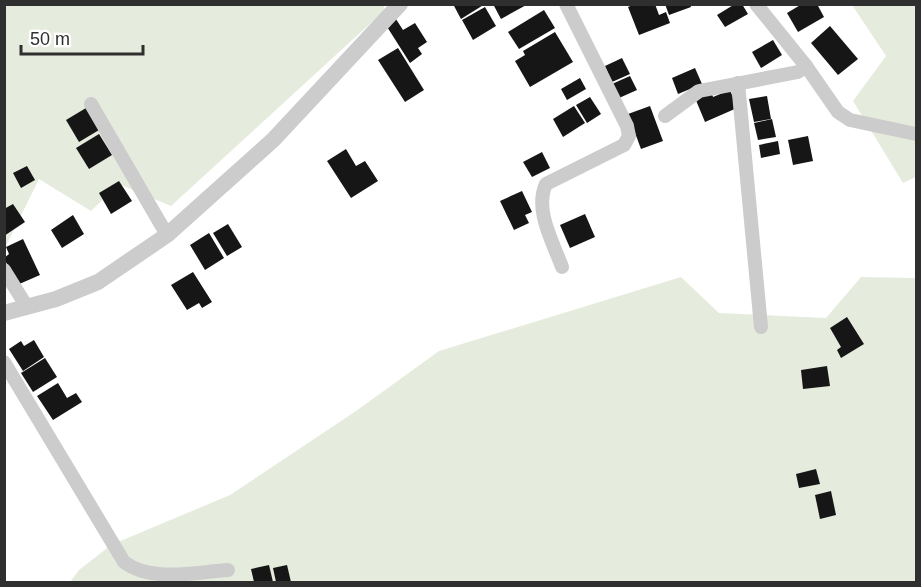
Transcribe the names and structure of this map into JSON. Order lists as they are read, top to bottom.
{
  "scale_bar": "50 m"
}
